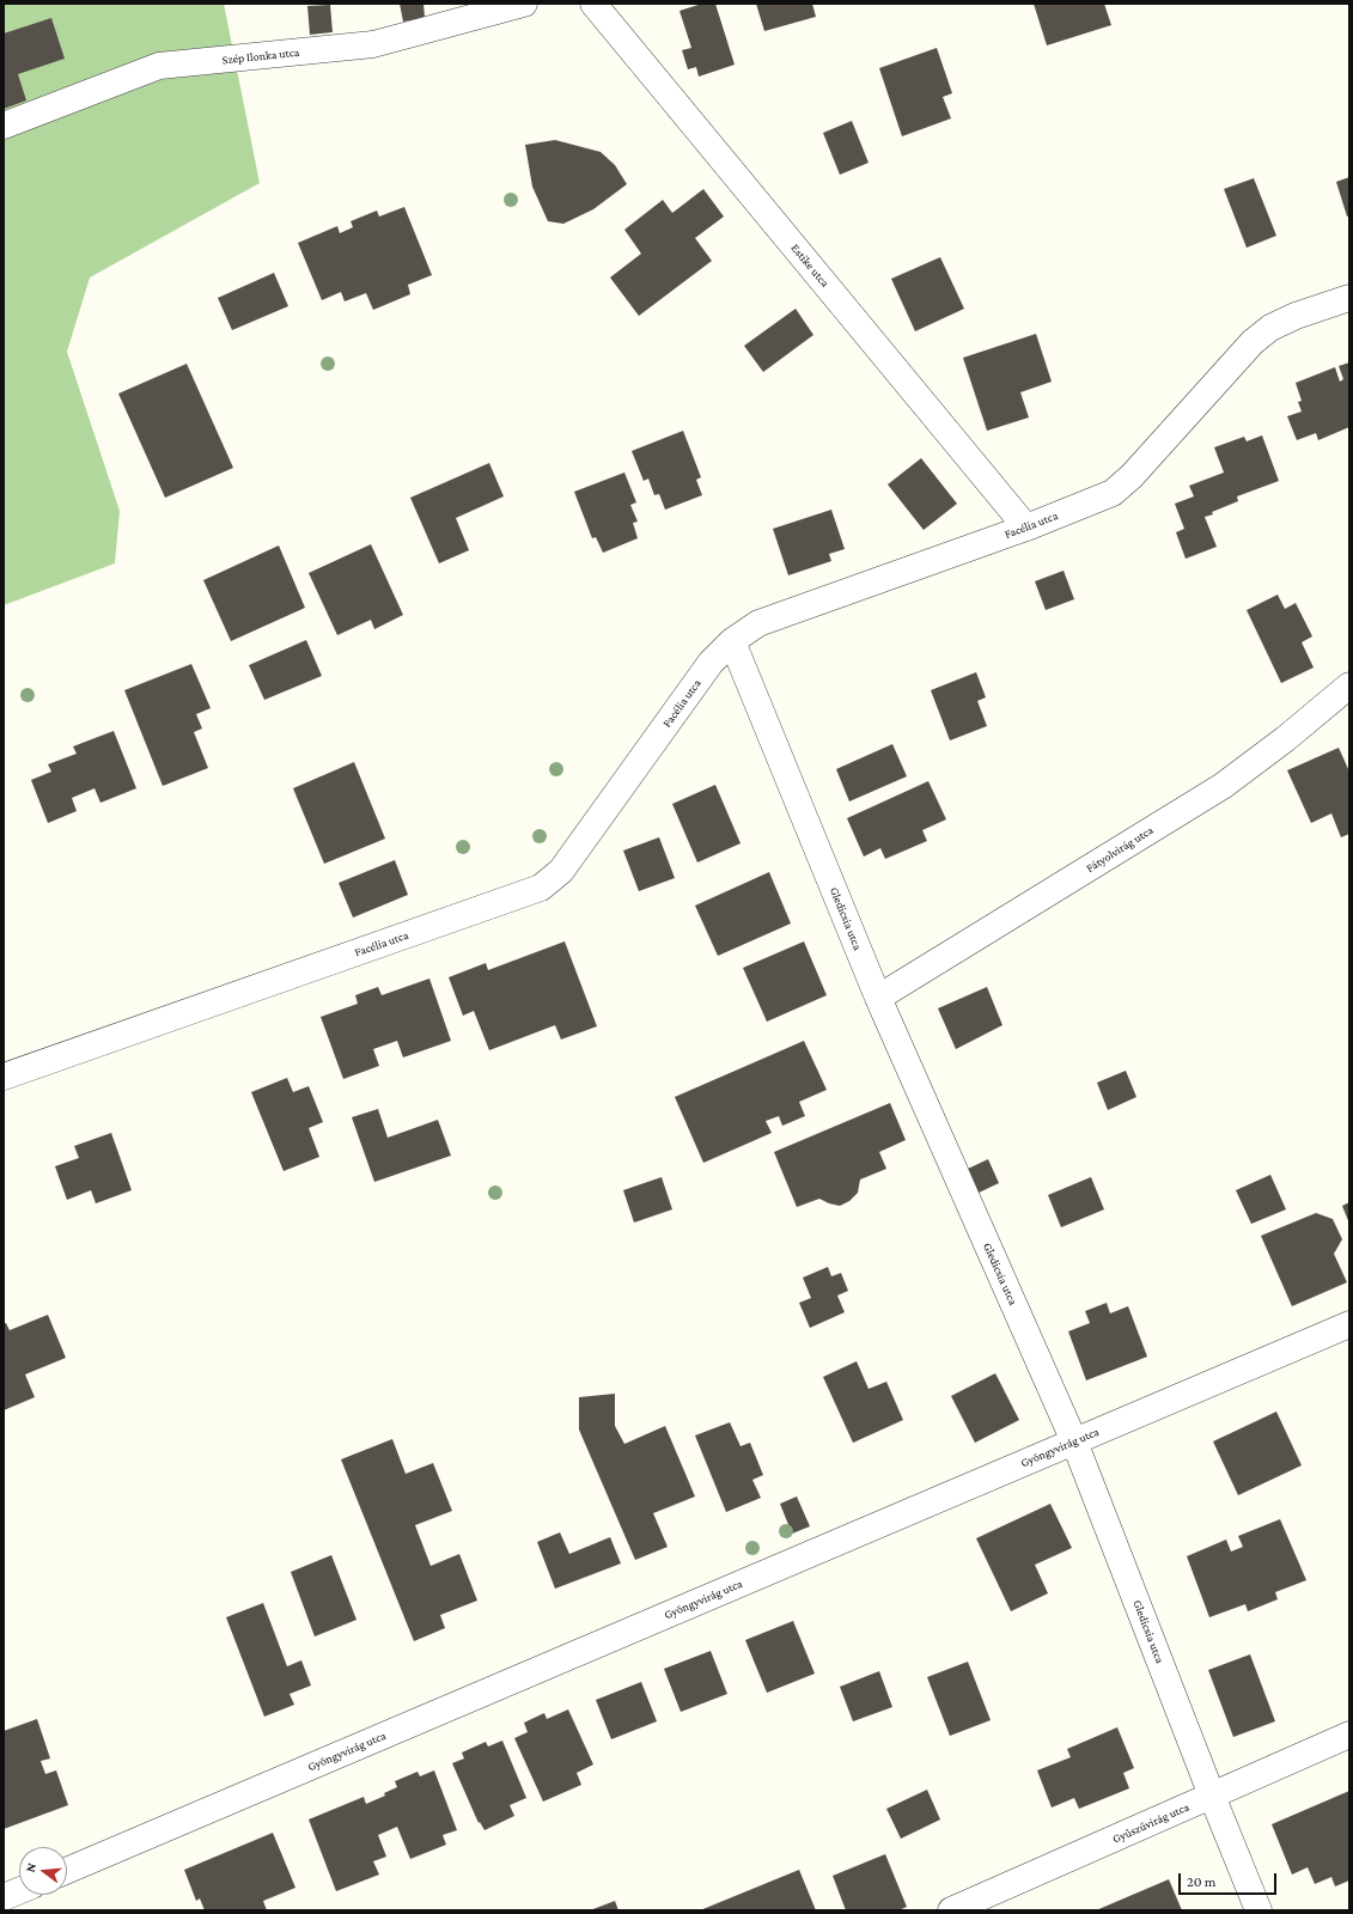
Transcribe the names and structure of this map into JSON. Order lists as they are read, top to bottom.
{
  "streets": {
    "street": [
      "Szép Ilonka utca",
      "Estike utca",
      "Facélia utca",
      "Fátyolvirág utca",
      "Gledicsia utca",
      "Gyöngyvirág utca",
      "Gyűszűvirág utca"
    ]
  },
  "crossings": [
    ["Estike utca", "Facélia utca"],
    ["Facélia utca", "Gledicsia utca"],
    ["Fátyolvirág utca", "Gledicsia utca"],
    ["Gledicsia utca", "Gyöngyvirág utca"],
    ["Gledicsia utca", "Gyűszűvirág utca"]
  ],
  "scale_bar": "20 m",
  "north": "left"
}
